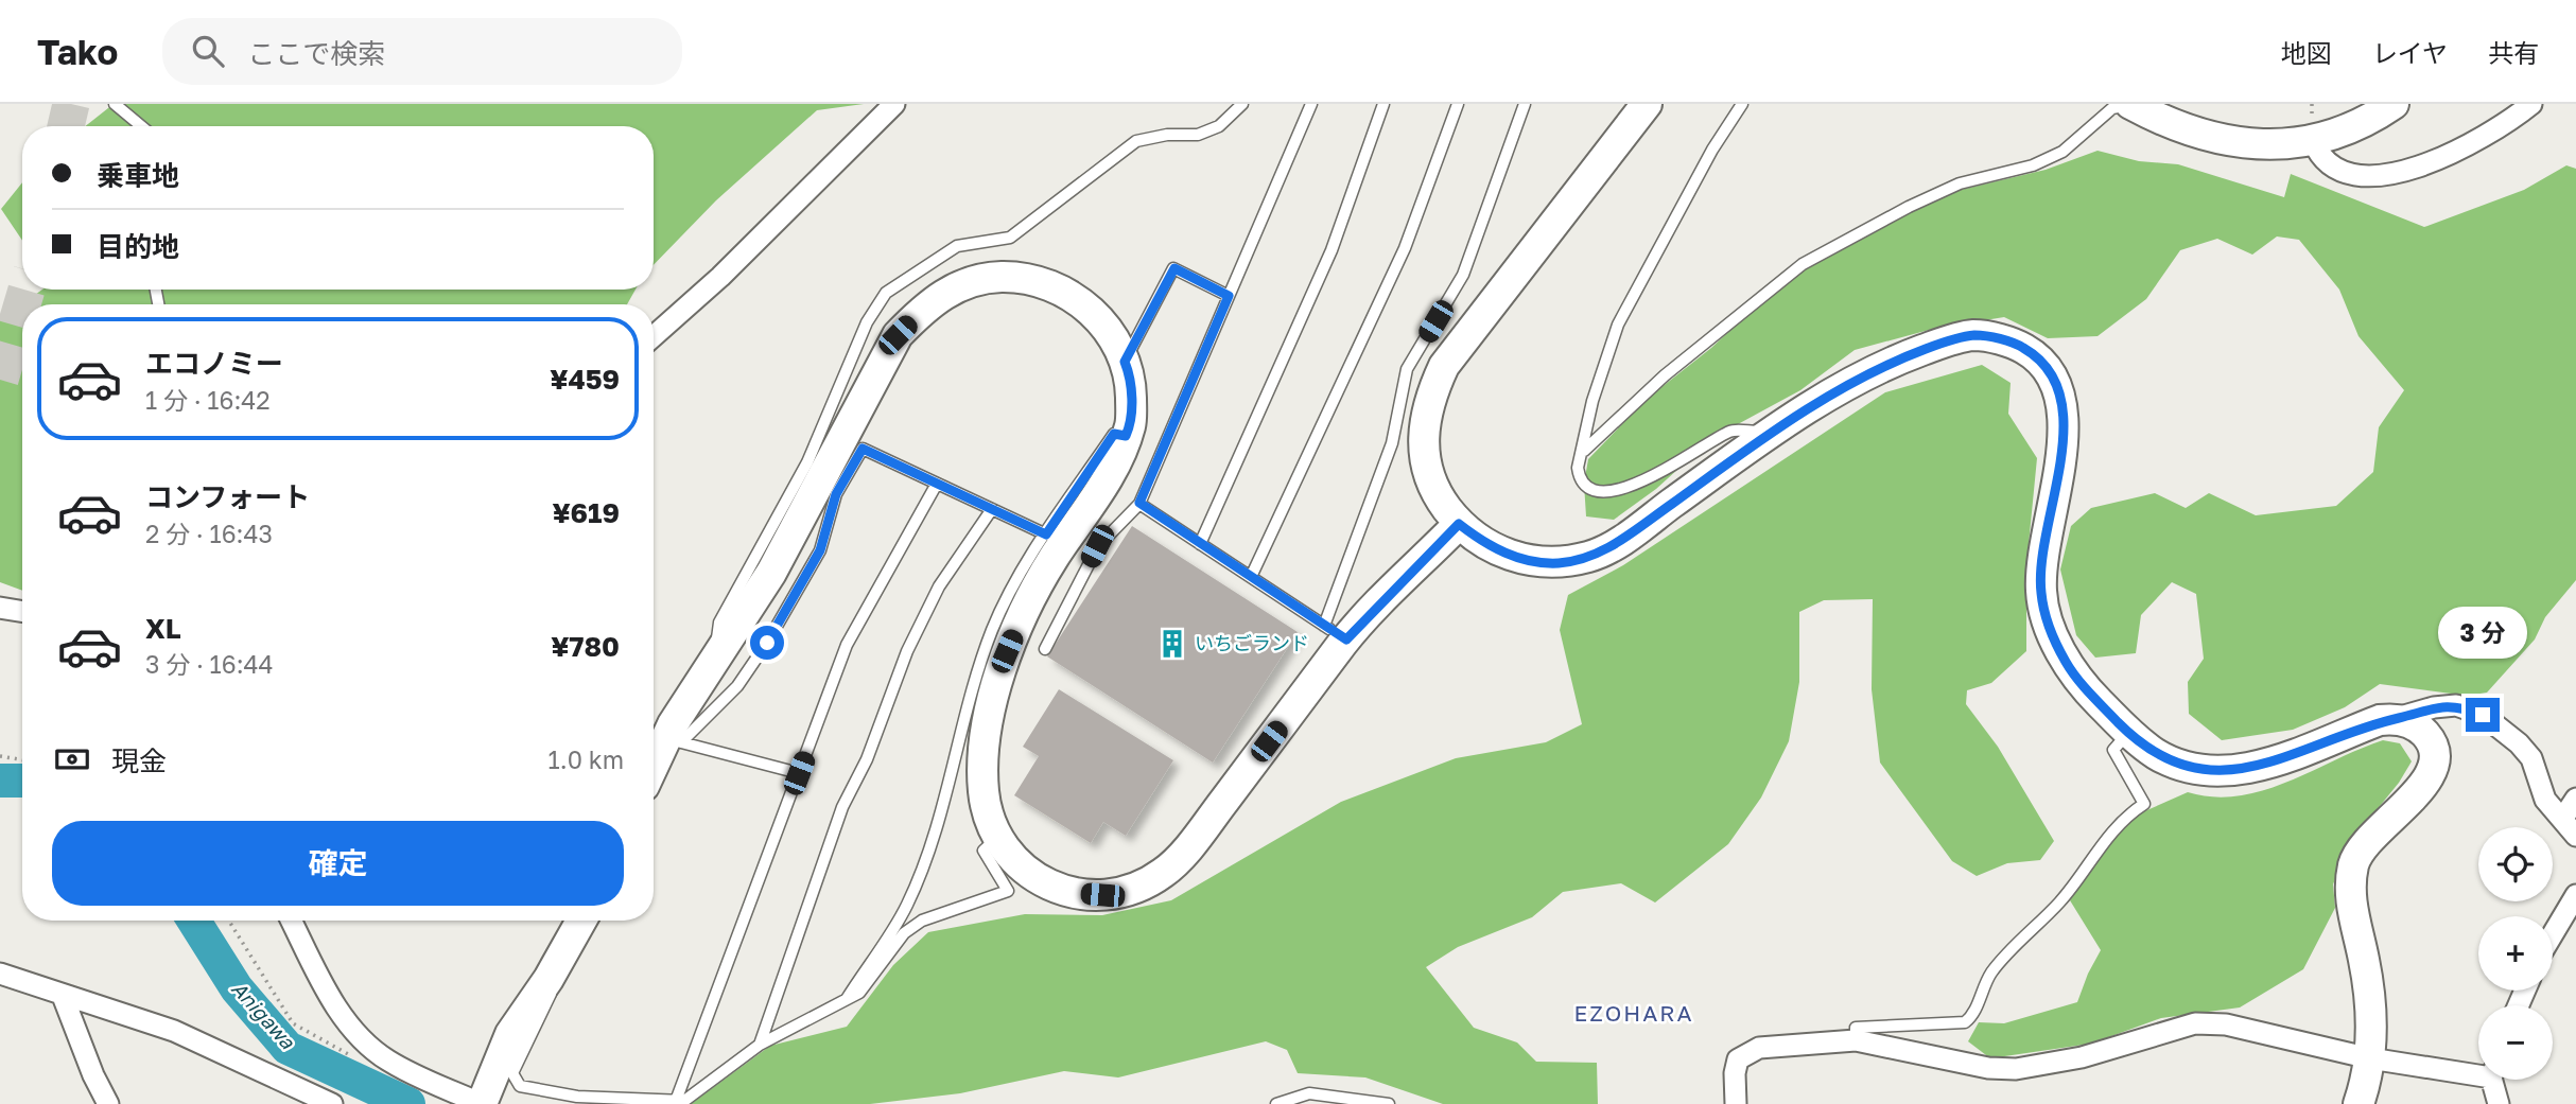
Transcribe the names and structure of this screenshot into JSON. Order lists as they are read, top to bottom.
{
  "districts": ["EZOHARA"],
  "water": ["Anigawa"],
  "places": {
    "building": ["いちごランド"]
  },
  "page": {
    "header": "Tako",
    "search": "ここで検索",
    "nav": ["地図", "レイヤ", "共有"],
    "banner": ["乗車地", "目的地"],
    "list": [
      {
        "name": "エコノミー",
        "note": "1 分 · 16:42",
        "value": "¥459"
      },
      {
        "name": "コンフォート",
        "note": "2 分 · 16:43",
        "value": "¥619"
      },
      {
        "name": "XL",
        "note": "3 分 · 16:44",
        "value": "¥780"
      }
    ],
    "bubble": "3 分",
    "pay": ["現金", "1.0 km"],
    "buttons": "確定",
    "map_buttons": ["+", "−"]
  }
}
